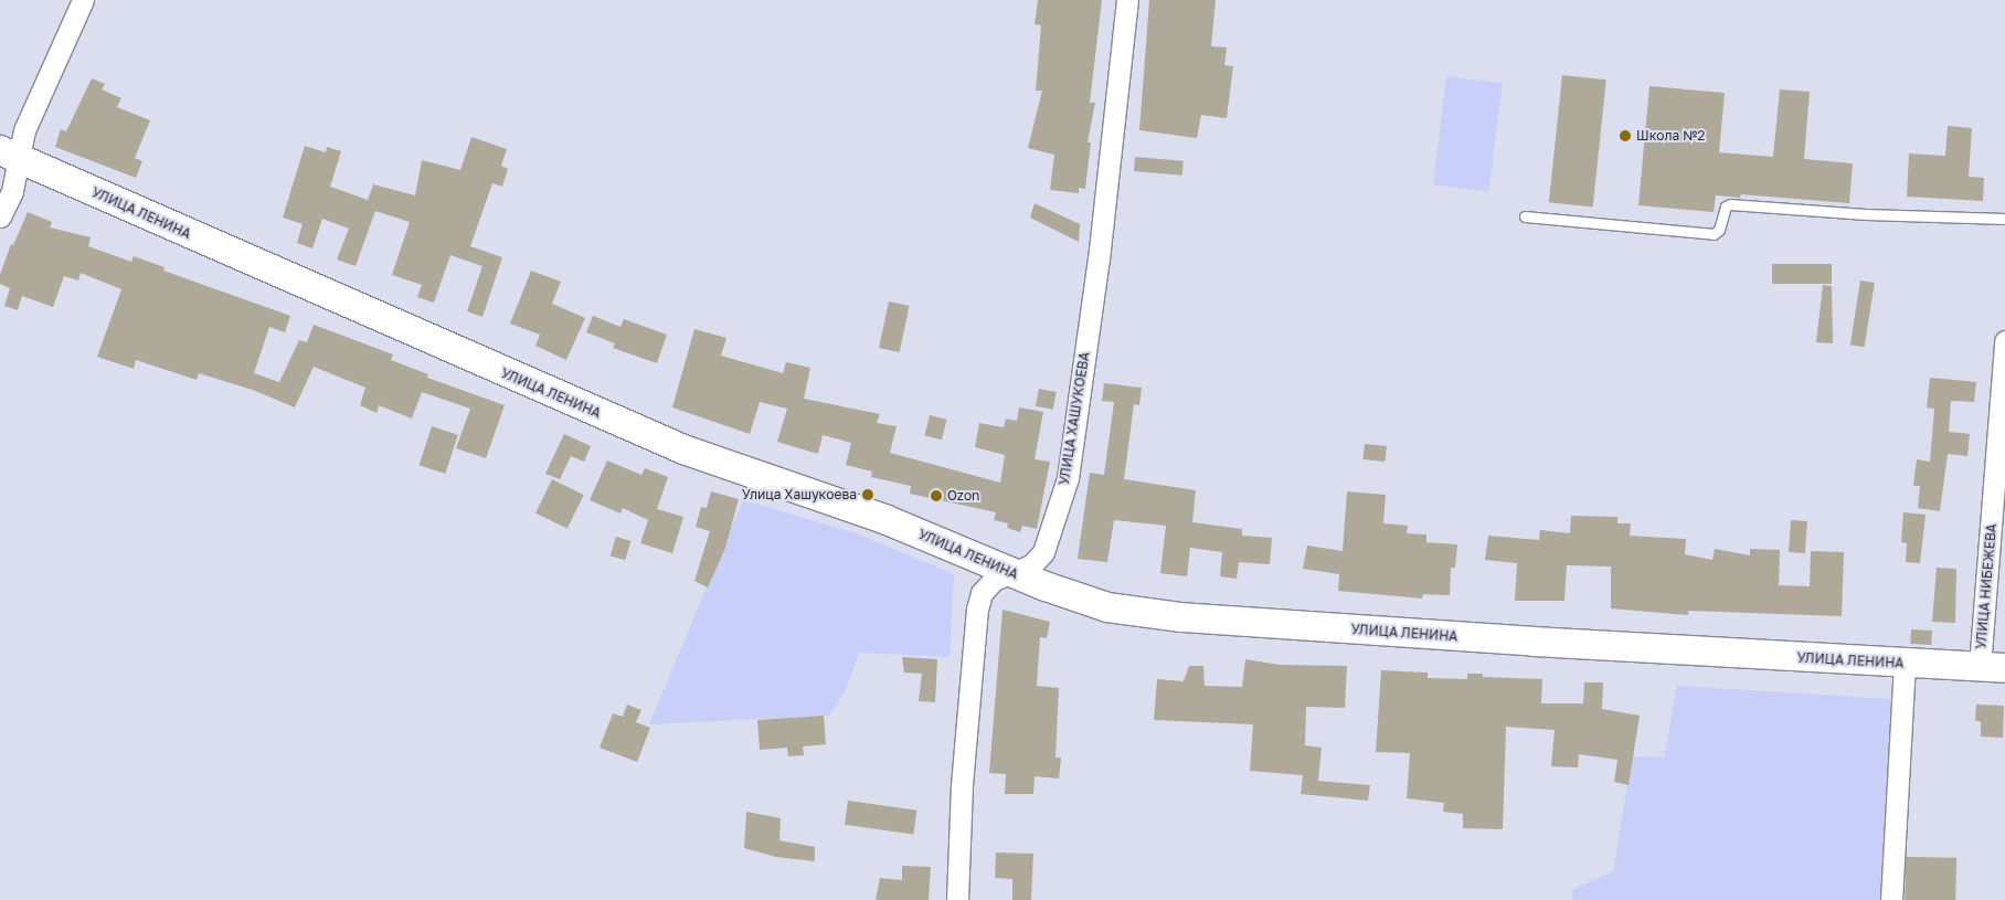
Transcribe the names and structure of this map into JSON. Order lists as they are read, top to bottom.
{
  "streets": {
    "street": ["УЛИЦА ЛЕНИНА", "УЛИЦА ХАШУКОЕВА", "УЛИЦА НИБЕЖЕВА"]
  },
  "crossings": [
    ["УЛИЦА ЛЕНИНА", "УЛИЦА ХАШУКОЕВА"],
    ["УЛИЦА ЛЕНИНА", "УЛИЦА НИБЕЖЕВА"]
  ],
  "places": ["Школа №2", "Улица Хашукоева", "Ozon"]
}
